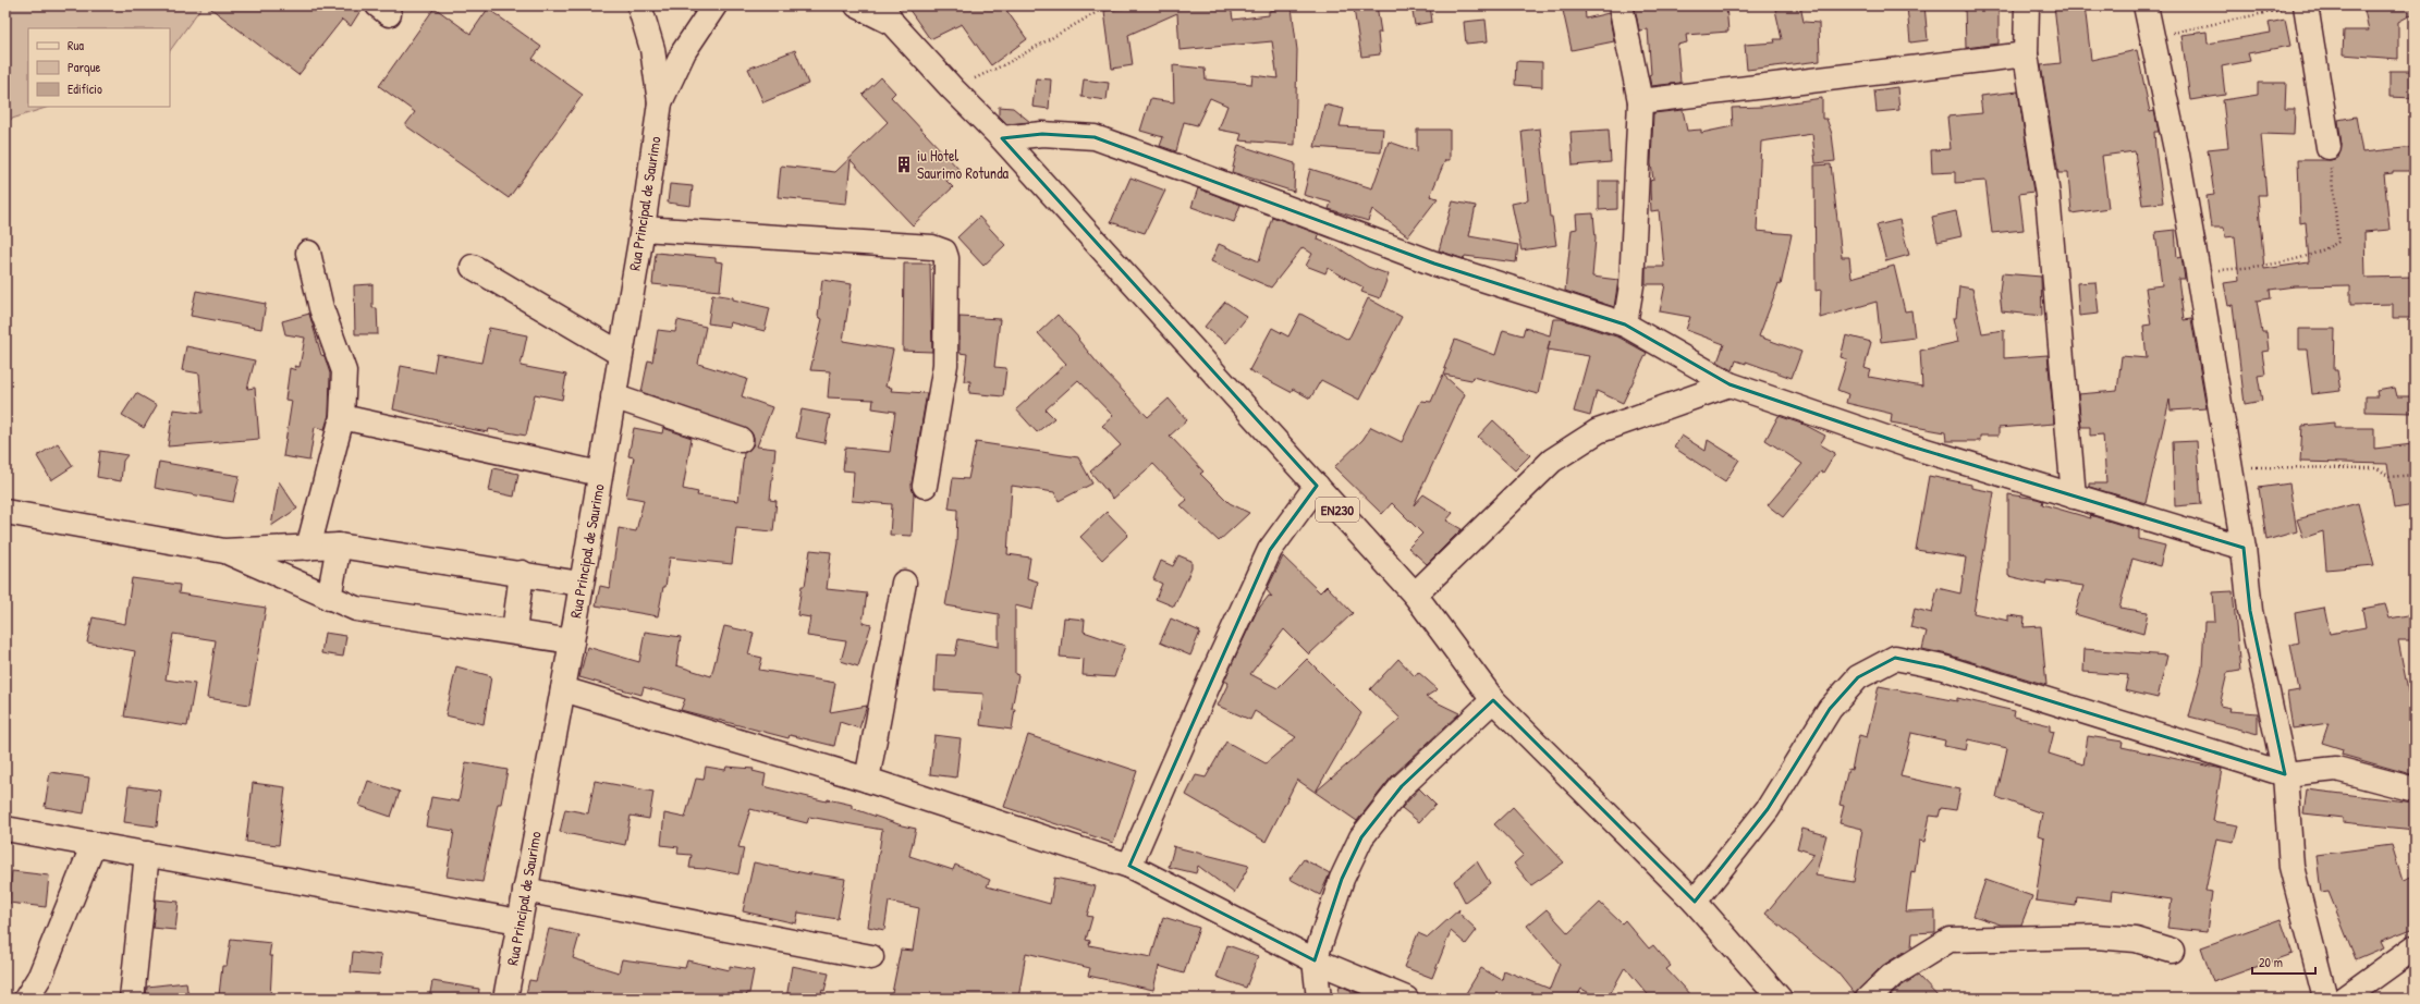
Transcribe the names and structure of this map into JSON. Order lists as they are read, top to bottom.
{
  "streets": {
    "street": ["Rua Principal de Saurimo", "EN230"]
  },
  "places": {
    "building": ["iu Hotel Saurimo Rotunda"]
  },
  "legend": ["Rua", "Parque", "Edifício"],
  "scale_bar": "20 m"
}
